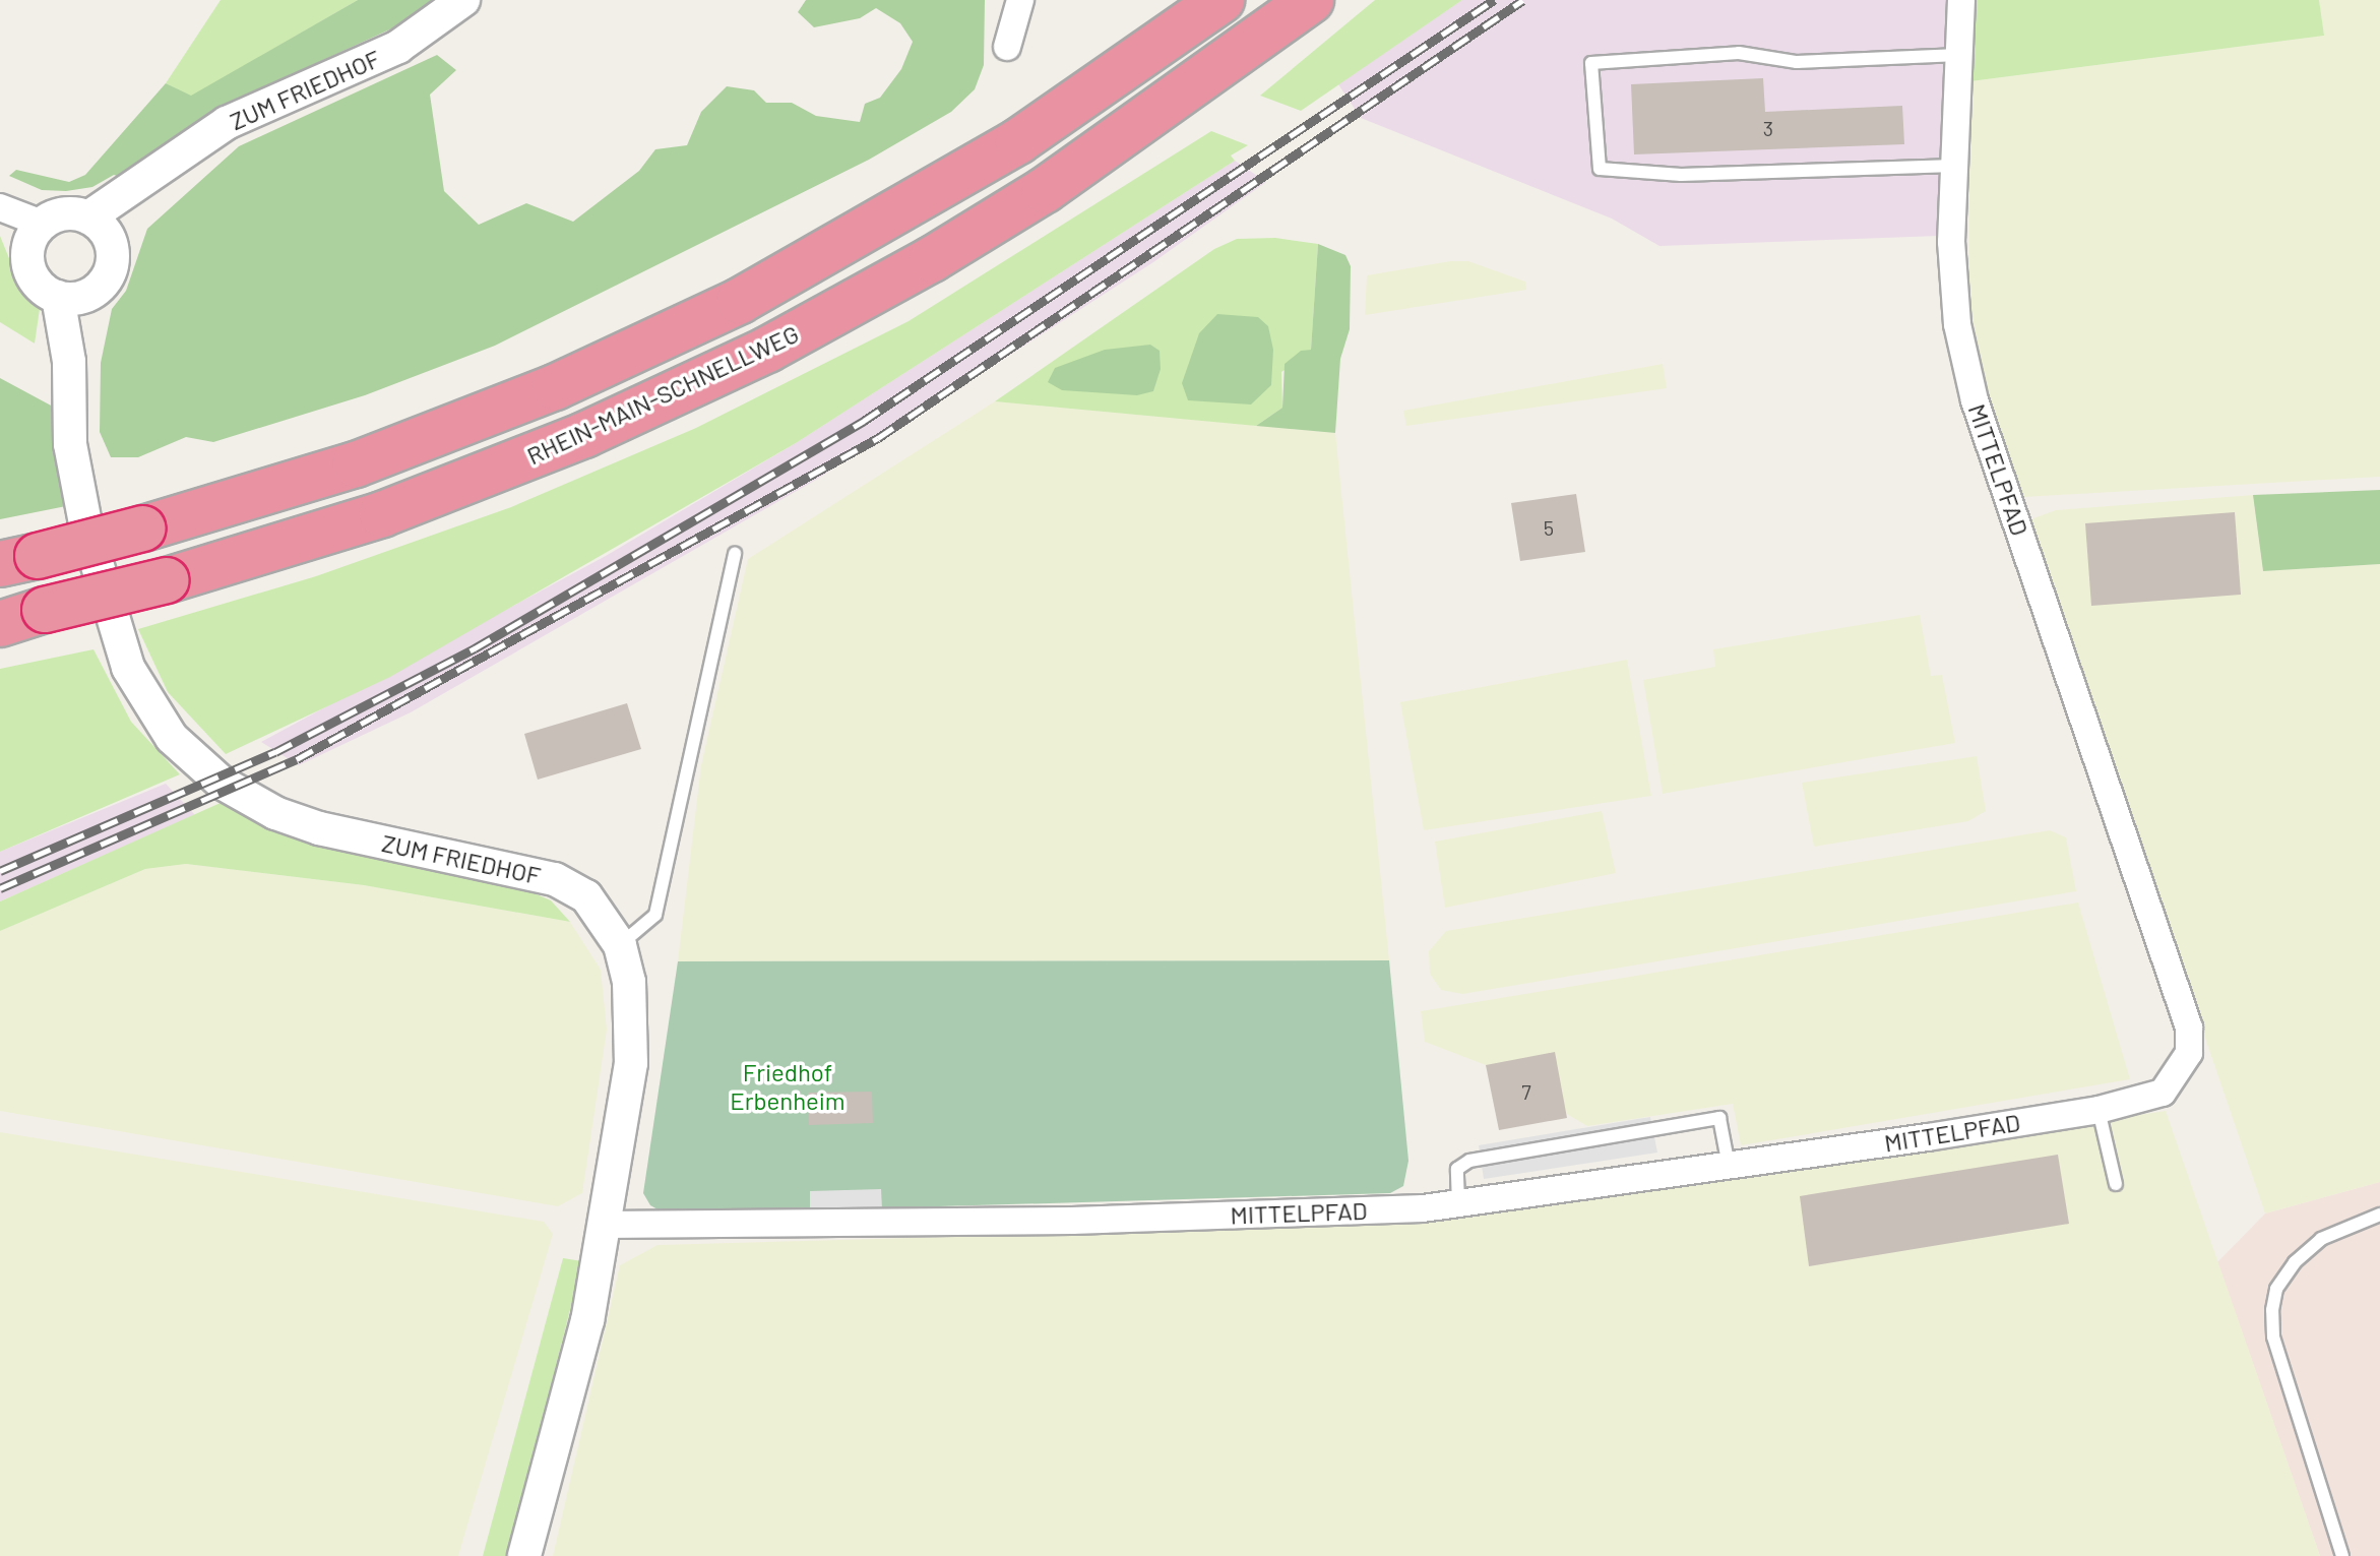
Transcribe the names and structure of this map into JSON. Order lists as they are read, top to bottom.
{
  "streets": {
    "highway": ["RHEIN-MAIN-SCHNELLWEG"],
    "street": ["ZUM FRIEDHOF", "MITTELPFAD"]
  },
  "crossings": [
    ["ZUM FRIEDHOF", "MITTELPFAD"]
  ],
  "parks": ["Friedhof Erbenheim"],
  "house_numbers": ["3", "5", "7"]
}
